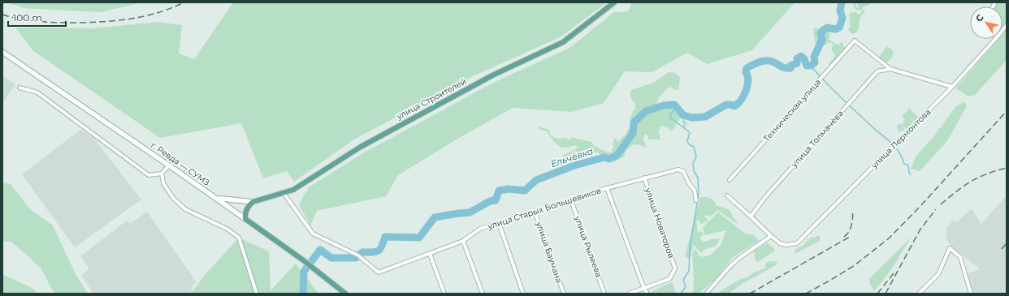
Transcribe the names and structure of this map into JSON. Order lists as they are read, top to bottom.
{
  "streets": {
    "main road": ["улица Строителей", "г. Ревда — СУМЗ"],
    "street": [
      "Техническая улица",
      "улица Толмачёва",
      "улица Лермонтова",
      "улица Старых Большевиков",
      "улица Новаторов",
      "улица Рылеева",
      "улица Баумана"
    ]
  },
  "crossings": [
    ["улица Строителей", "г. Ревда — СУМЗ"],
    ["улица Строителей", "улица Старых Большевиков"],
    ["Техническая улица", "улица Толмачёва"],
    ["улица Старых Большевиков", "улица Новаторов"],
    ["улица Старых Большевиков", "улица Рылеева"],
    ["улица Старых Большевиков", "улица Баумана"]
  ],
  "water": ["Ельчёвка"],
  "scale_bar": "100 m",
  "north": "top left"
}
